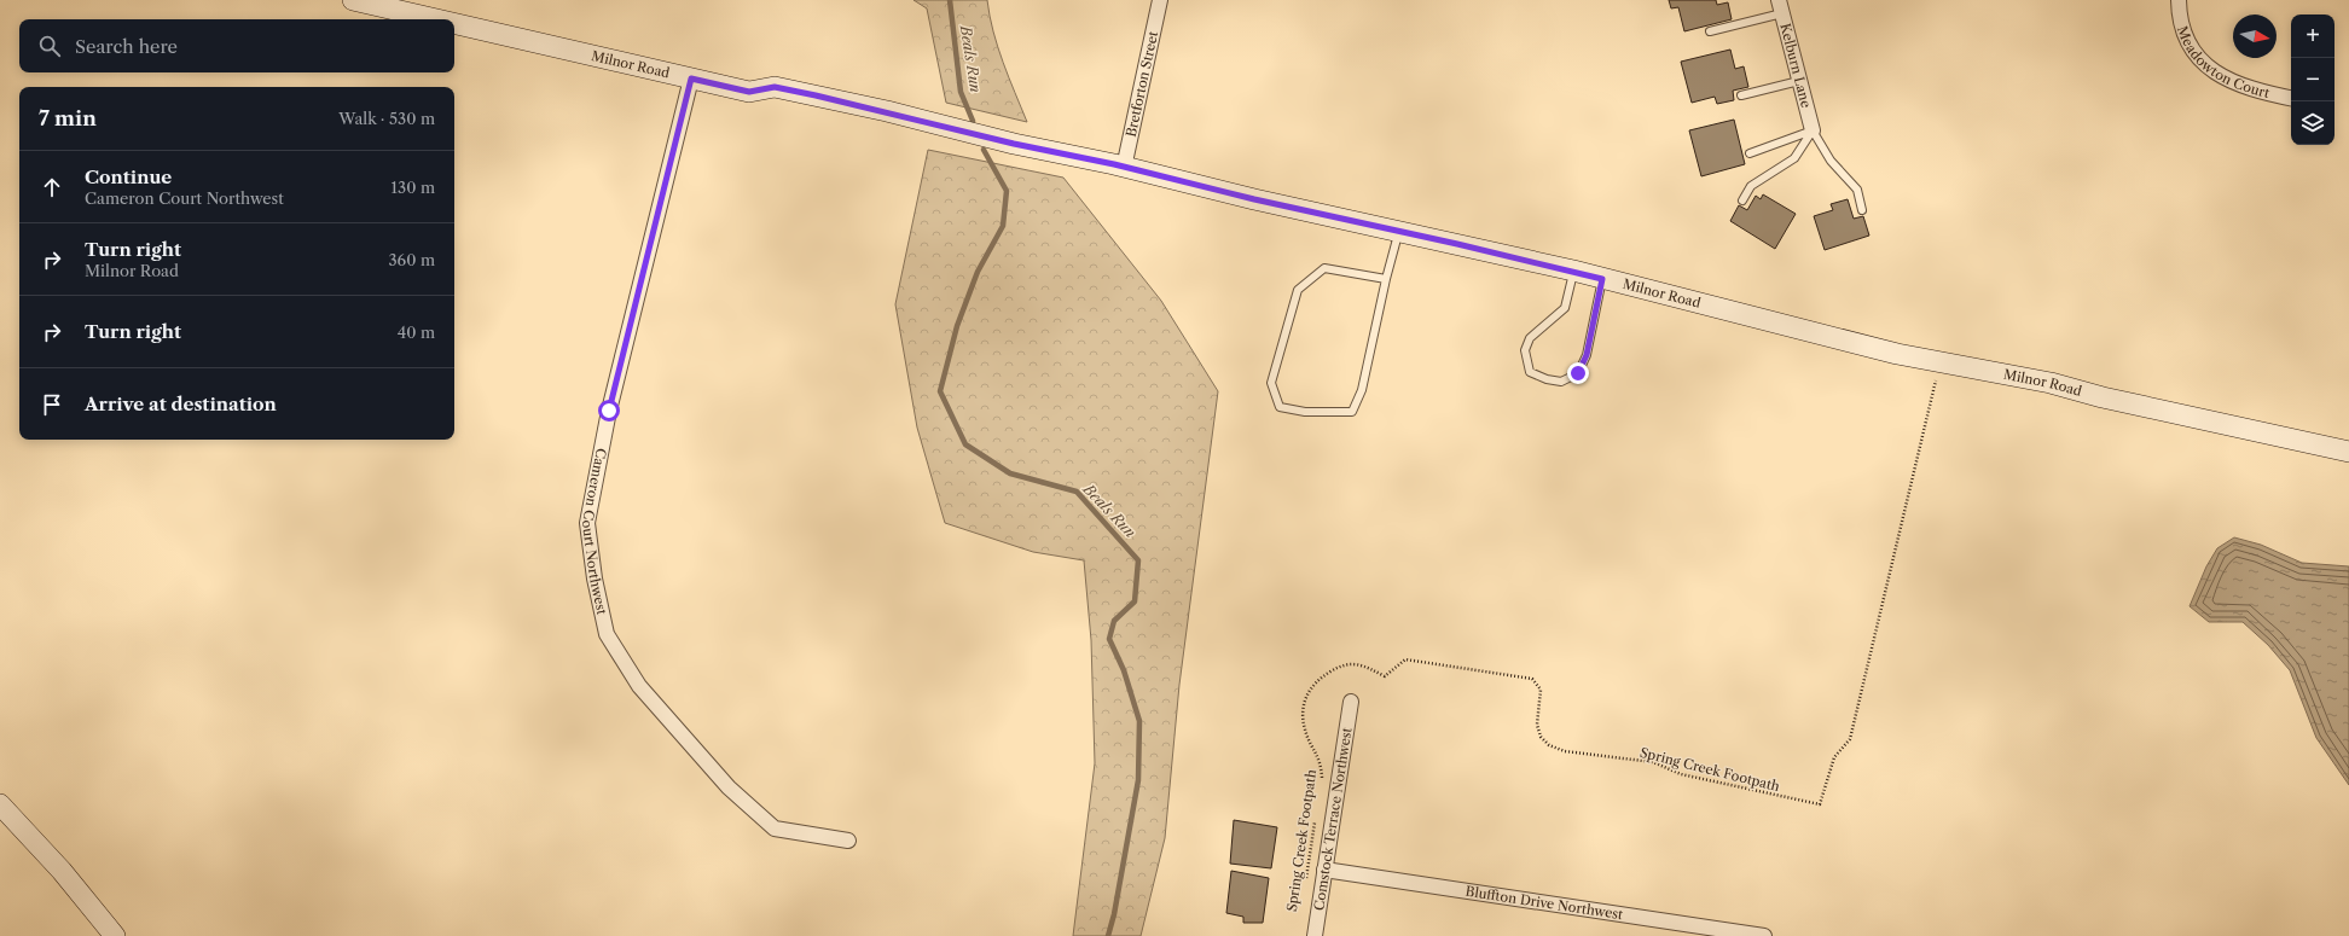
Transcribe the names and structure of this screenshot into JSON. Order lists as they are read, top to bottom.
{
  "streets": {
    "main road": ["Milnor Road"],
    "street": [
      "Meadowton Court",
      "Kelburn Lane",
      "Bretforton Street",
      "Cameron Court Northwest",
      "Comstock Terrace Northwest",
      "Bluffton Drive Northwest"
    ],
    "path": ["Spring Creek Footpath"]
  },
  "crossings": [
    ["Milnor Road", "Bretforton Street"],
    ["Milnor Road", "Cameron Court Northwest"],
    ["Comstock Terrace Northwest", "Bluffton Drive Northwest"]
  ],
  "water": ["Beals Run"],
  "north": "right",
  "page": {
    "map_buttons": ["+", "−"],
    "search": "Search here",
    "heading": ["7 min", "Walk · 530 m"],
    "list": [
      ["Continue", "Cameron Court Northwest", "130 m"],
      ["Turn right", "Milnor Road", "360 m"],
      ["Turn right", "40 m"],
      "Arrive at destination"
    ]
  }
}
